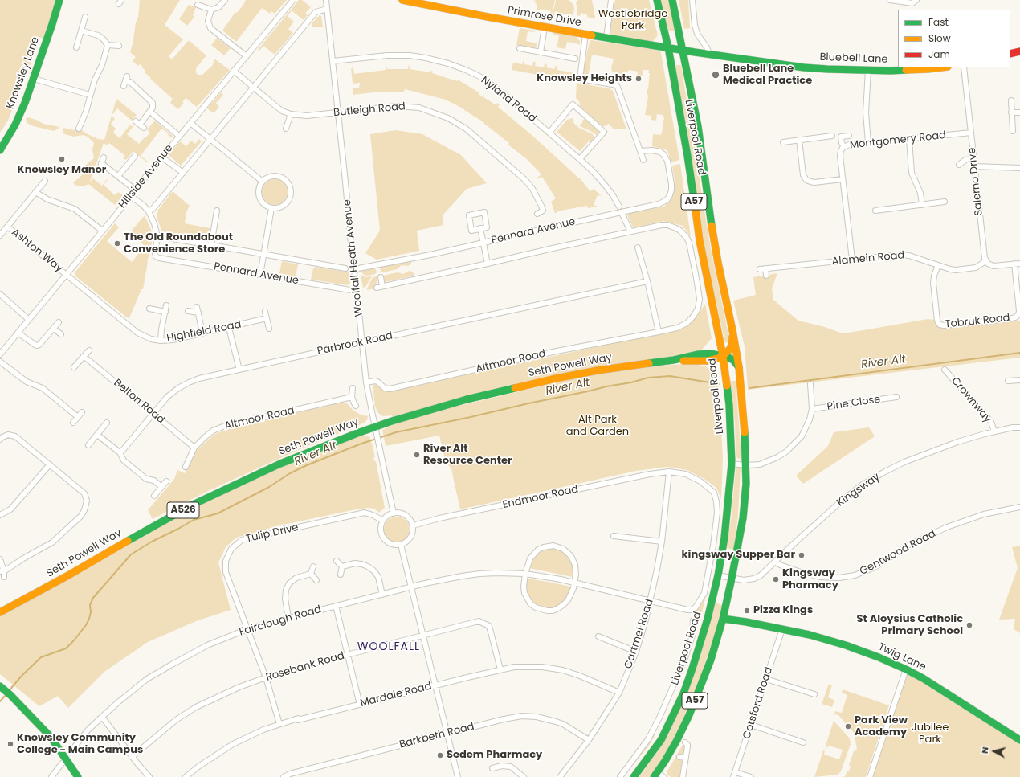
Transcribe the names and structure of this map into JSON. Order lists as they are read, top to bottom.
{
  "streets": {
    "main road": [
      "Primrose Drive",
      "Bluebell Lane",
      "Knowsley Lane",
      "Liverpool Road",
      "A57",
      "Seth Powell Way",
      "A526",
      "Twig Lane"
    ],
    "street": [
      "Nyland Road",
      "Butleigh Road",
      "Montgomery Road",
      "Hillside Avenue",
      "Salerno Drive",
      "Pennard Avenue",
      "Ashton Way",
      "Woolfall Heath Avenue",
      "Alamein Road",
      "Tobruk Road",
      "Highfield Road",
      "Parbrook Road",
      "Altmoor Road",
      "Crownway",
      "Belton Road",
      "Pine Close",
      "Kingsway",
      "Endmoor Road",
      "Tulip Drive",
      "Gentwood Road",
      "Fairclough Road",
      "Cartmel Road",
      "Rosebank Road",
      "Mardale Road",
      "Cotsford Road",
      "Barkbeth Road"
    ]
  },
  "crossings": [
    ["Primrose Drive", "Bluebell Lane"],
    ["Primrose Drive", "Liverpool Road"],
    ["Bluebell Lane", "Liverpool Road"],
    ["Nyland Road", "Woolfall Heath Avenue"],
    ["Butleigh Road", "Hillside Avenue"],
    ["Butleigh Road", "Woolfall Heath Avenue"],
    ["Liverpool Road", "Seth Powell Way"],
    ["Liverpool Road", "Kingsway"],
    ["Liverpool Road", "Endmoor Road"],
    ["Liverpool Road", "Fairclough Road"],
    ["Liverpool Road", "Cartmel Road"],
    ["Liverpool Road", "Twig Lane"],
    ["Montgomery Road", "Salerno Drive"],
    ["Montgomery Road", "Alamein Road"],
    ["Hillside Avenue", "Ashton Way"],
    ["Hillside Avenue", "Highfield Road"],
    ["Salerno Drive", "Alamein Road"],
    ["Pennard Avenue", "Woolfall Heath Avenue"],
    ["Ashton Way", "Highfield Road"],
    ["Woolfall Heath Avenue", "Parbrook Road"],
    ["Woolfall Heath Avenue", "Altmoor Road"],
    ["Woolfall Heath Avenue", "Seth Powell Way"],
    ["Woolfall Heath Avenue", "Endmoor Road"],
    ["Woolfall Heath Avenue", "Tulip Drive"],
    ["Alamein Road", "Tobruk Road"],
    ["Parbrook Road", "Belton Road"],
    ["Altmoor Road", "Belton Road"],
    ["Crownway", "Kingsway"],
    ["Kingsway", "Gentwood Road"],
    ["Endmoor Road", "Tulip Drive"],
    ["Endmoor Road", "Cartmel Road"],
    ["Tulip Drive", "Fairclough Road"],
    ["Tulip Drive", "Rosebank Road"],
    ["Tulip Drive", "Mardale Road"],
    ["Fairclough Road", "Cartmel Road"],
    ["Cartmel Road", "Mardale Road"],
    ["Cartmel Road", "Barkbeth Road"],
    ["Twig Lane", "Cotsford Road"],
    ["Rosebank Road", "Mardale Road"]
  ],
  "districts": ["WOOLFALL"],
  "water": ["River Alt"],
  "parks": ["Wastlebridge Park", "Alt Park and Garden", "Jubilee Park"],
  "places": [
    "Bluebell Lane Medical Practice",
    "Knowsley Heights",
    "Knowsley Manor",
    "The Old Roundabout Convenience Store",
    "River Alt Resource Center",
    "kingsway Supper Bar",
    "Kingsway Pharmacy",
    "Pizza Kings",
    "St Aloysius Catholic Primary School",
    "Park View Academy",
    "Knowsley Community College - Main Campus",
    "Sedem Pharmacy"
  ],
  "legend": ["Fast", "Slow", "Jam"],
  "north": "left"
}
